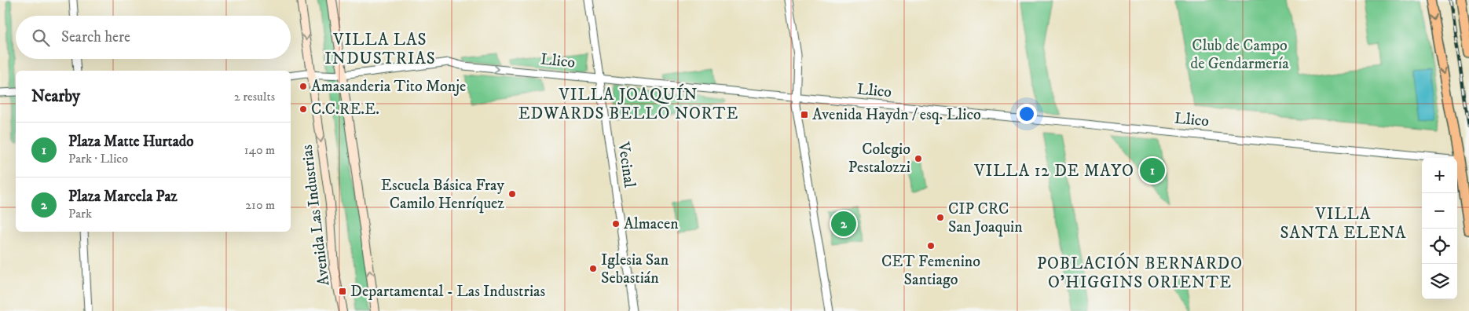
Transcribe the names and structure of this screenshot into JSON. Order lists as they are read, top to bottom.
{
  "streets": {
    "main road": ["Avenida Las Industrias"],
    "street": ["Llico", "Vecinal"]
  },
  "crossings": [
    ["Llico", "Vecinal"],
    ["Llico", "Avenida Las Industrias"]
  ],
  "districts": [
    "VILLA LAS INDUSTRIAS",
    "VILLA JOAQUÍN EDWARDS BELLO NORTE",
    "VILLA 12 DE MAYO",
    "VILLA SANTA ELENA",
    "POBLACIÓN BERNARDO O'HIGGINS ORIENTE"
  ],
  "parks": ["Club de Campo de Gendarmería"],
  "places": {
    "other": [
      "Amasanderia Tito Monje",
      "C.C.RE.E.",
      "Colegio Pestalozzi",
      "Escuela Básica Fray Camilo Henríquez",
      "CIP CRC San Joaquin",
      "Almacen",
      "CET Femenino Santiago",
      "Iglesia San Sebastián"
    ],
    "transit": ["Avenida Haydn / esq. Llico", "Departamental - Las Industrias"]
  },
  "page": {
    "search": "Search here",
    "heading": ["Nearby", "2 results"],
    "list": [
      {
        "mark": "1",
        "name": "Plaza Matte Hurtado",
        "note": "Park · Llico",
        "value": "140 m"
      },
      {
        "mark": "2",
        "name": "Plaza Marcela Paz",
        "note": "Park",
        "value": "210 m"
      }
    ],
    "pins": ["1", "2"],
    "map_buttons": ["+", "−"]
  }
}
